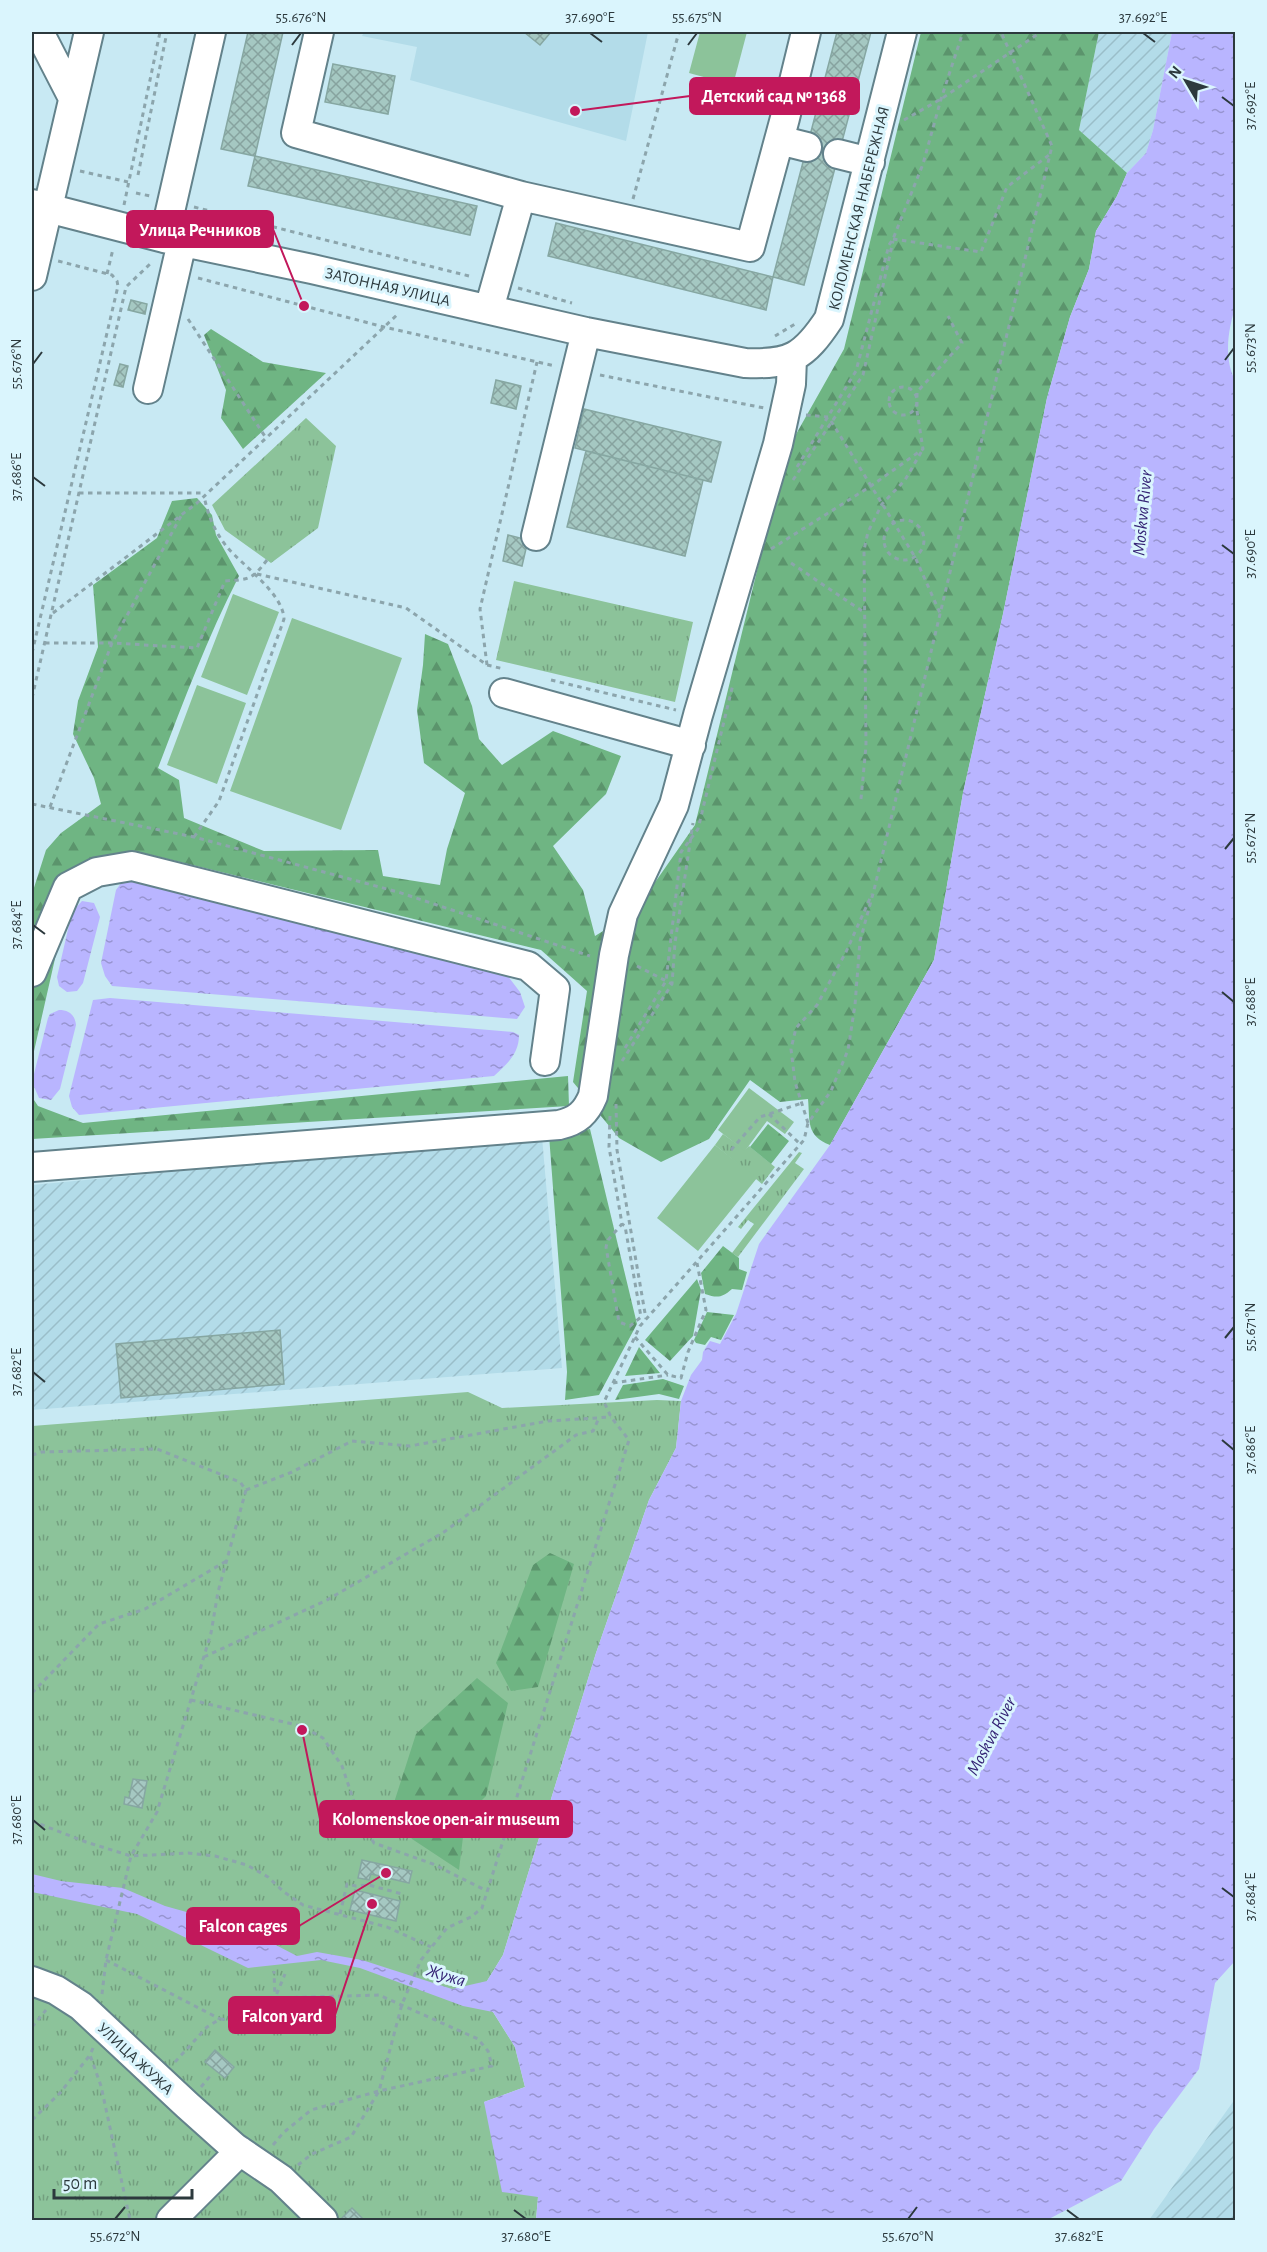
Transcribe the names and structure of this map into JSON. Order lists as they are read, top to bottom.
{
  "streets": {
    "street": ["КОЛОМЕНСКАЯ НАБЕРЕЖНАЯ", "ЗАТОННАЯ УЛИЦА", "УЛИЦА ЖУЖА"]
  },
  "crossings": [
    ["КОЛОМЕНСКАЯ НАБЕРЕЖНАЯ", "ЗАТОННАЯ УЛИЦА"]
  ],
  "water": ["Moskva River", "Жужа"],
  "places": [
    "Детский сад № 1368",
    "Улица Речников",
    "Kolomenskoe open-air museum",
    "Falcon cages",
    "Falcon yard"
  ],
  "scale_bar": "50 m",
  "north": "top left",
  "coordinates": [
    "55.676°N",
    "37.690°E",
    "55.675°N",
    "37.692°E",
    "55.673°N",
    "37.686°E",
    "55.672°N",
    "37.684°E",
    "37.688°E",
    "55.671°N",
    "37.682°E",
    "37.680°E",
    "55.670°N"
  ]
}
